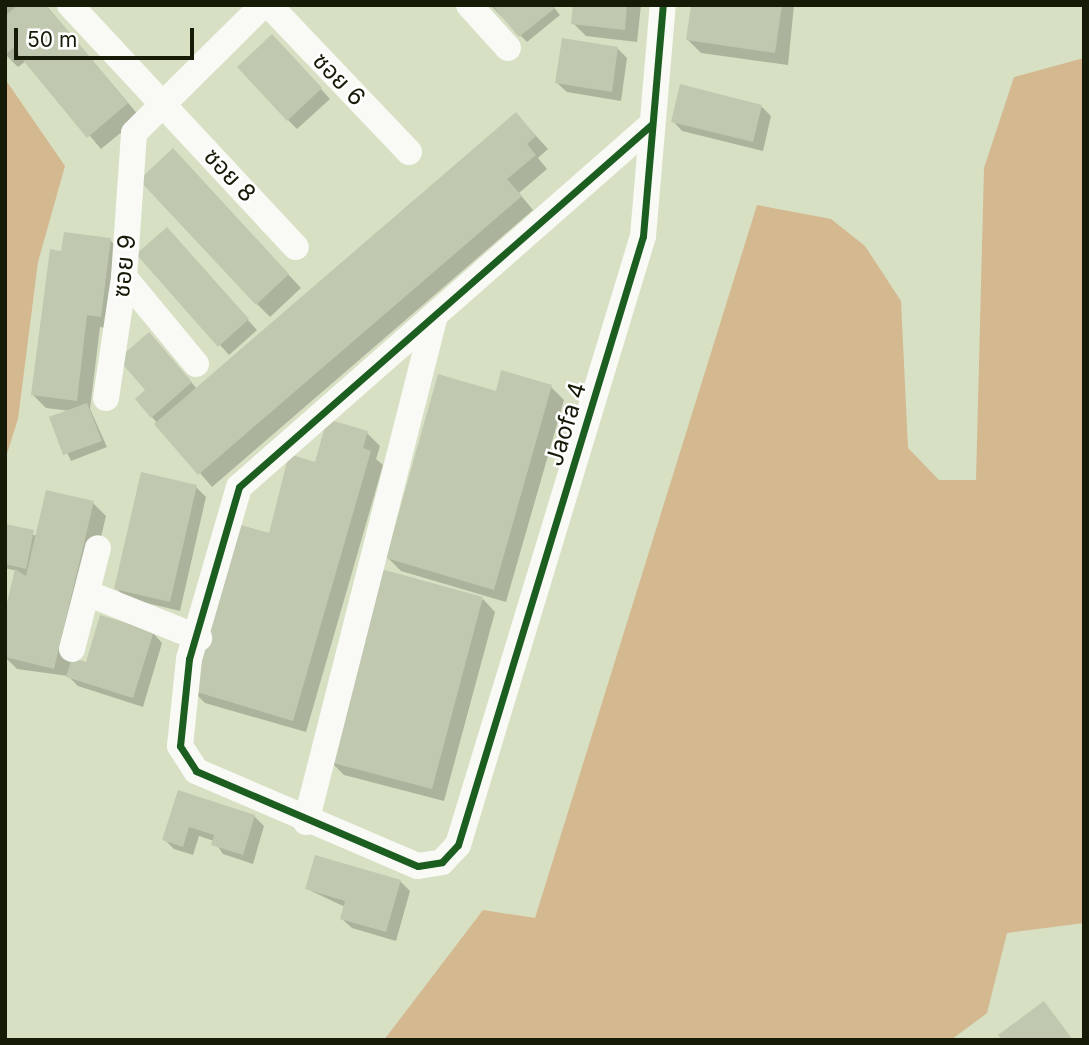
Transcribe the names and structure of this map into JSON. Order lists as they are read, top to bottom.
{
  "streets": {
    "street": [
      "ซอย 6",
      "ซอย 8",
      "ซอย 9",
      "Jaofa 4"
    ]
  },
  "crossings": [
    ["ซอย 8", "ซอย 9"]
  ],
  "scale_bar": "50 m"
}
